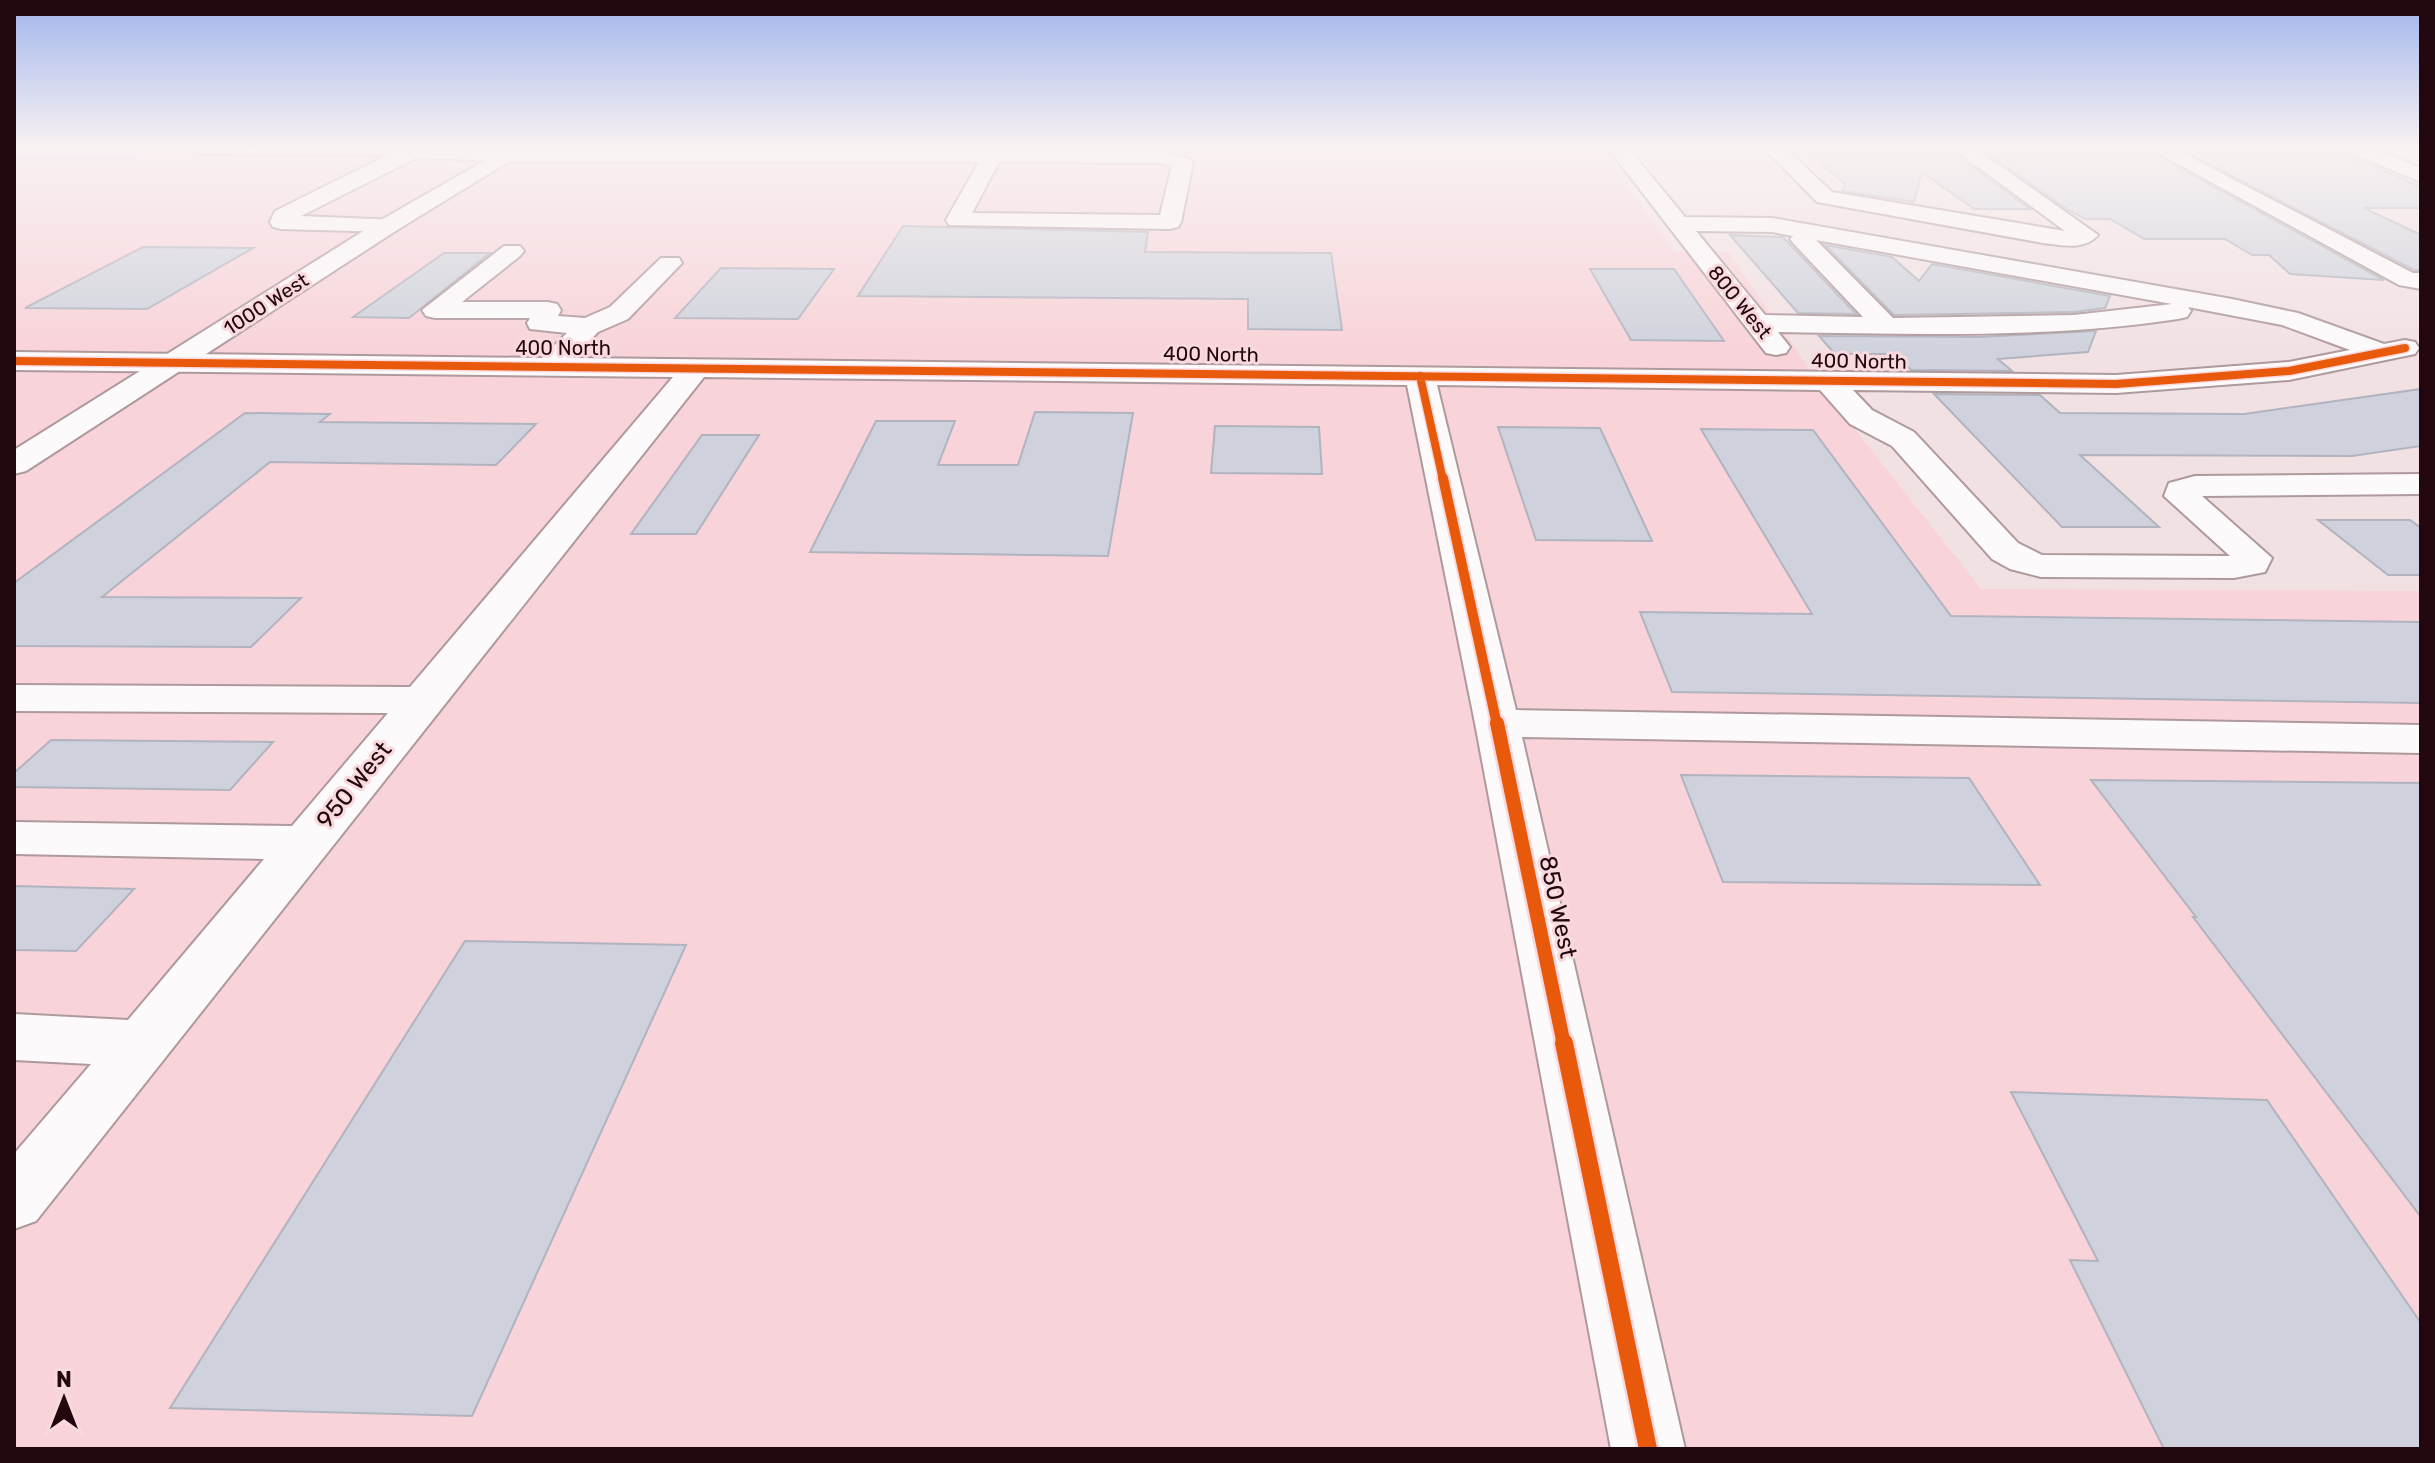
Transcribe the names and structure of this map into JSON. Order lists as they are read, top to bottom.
{
  "streets": {
    "street": [
      "800 West",
      "1000 West",
      "400 North",
      "950 West",
      "850 West"
    ]
  },
  "crossings": [
    ["800 West", "400 North"],
    ["1000 West", "400 North"],
    ["400 North", "950 West"],
    ["400 North", "850 West"]
  ],
  "north": "top"
}
